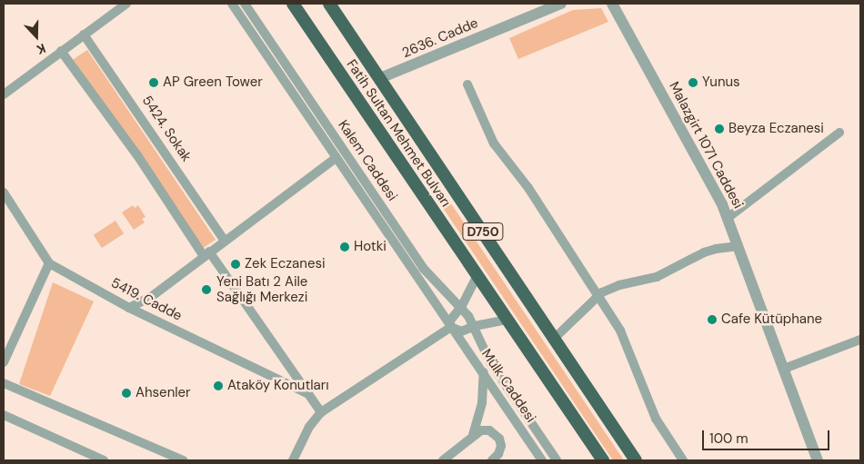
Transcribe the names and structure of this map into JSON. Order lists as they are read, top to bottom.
{
  "streets": {
    "highway": ["Fatih Sultan Mehmet Bulvarı", "D750"],
    "street": [
      "2636. Cadde",
      "5424. Sokak",
      "Malazgirt 1071 Caddesi",
      "Kalem Caddesi",
      "5419. Cadde",
      "Mülk Caddesi"
    ]
  },
  "crossings": [
    ["2636. Cadde", "Fatih Sultan Mehmet Bulvarı"],
    ["Kalem Caddesi", "Mülk Caddesi"]
  ],
  "places": [
    "AP Green Tower",
    "Yunus",
    "Beyza Eczanesi",
    "Hotki",
    "Zek Eczanesi",
    "Yeni Batı 2 Aile Sağlığı Merkezi",
    "Cafe Kütüphane",
    "Ataköy Konutları",
    "Ahsenler"
  ],
  "scale_bar": "100 m",
  "north": "bottom"
}
